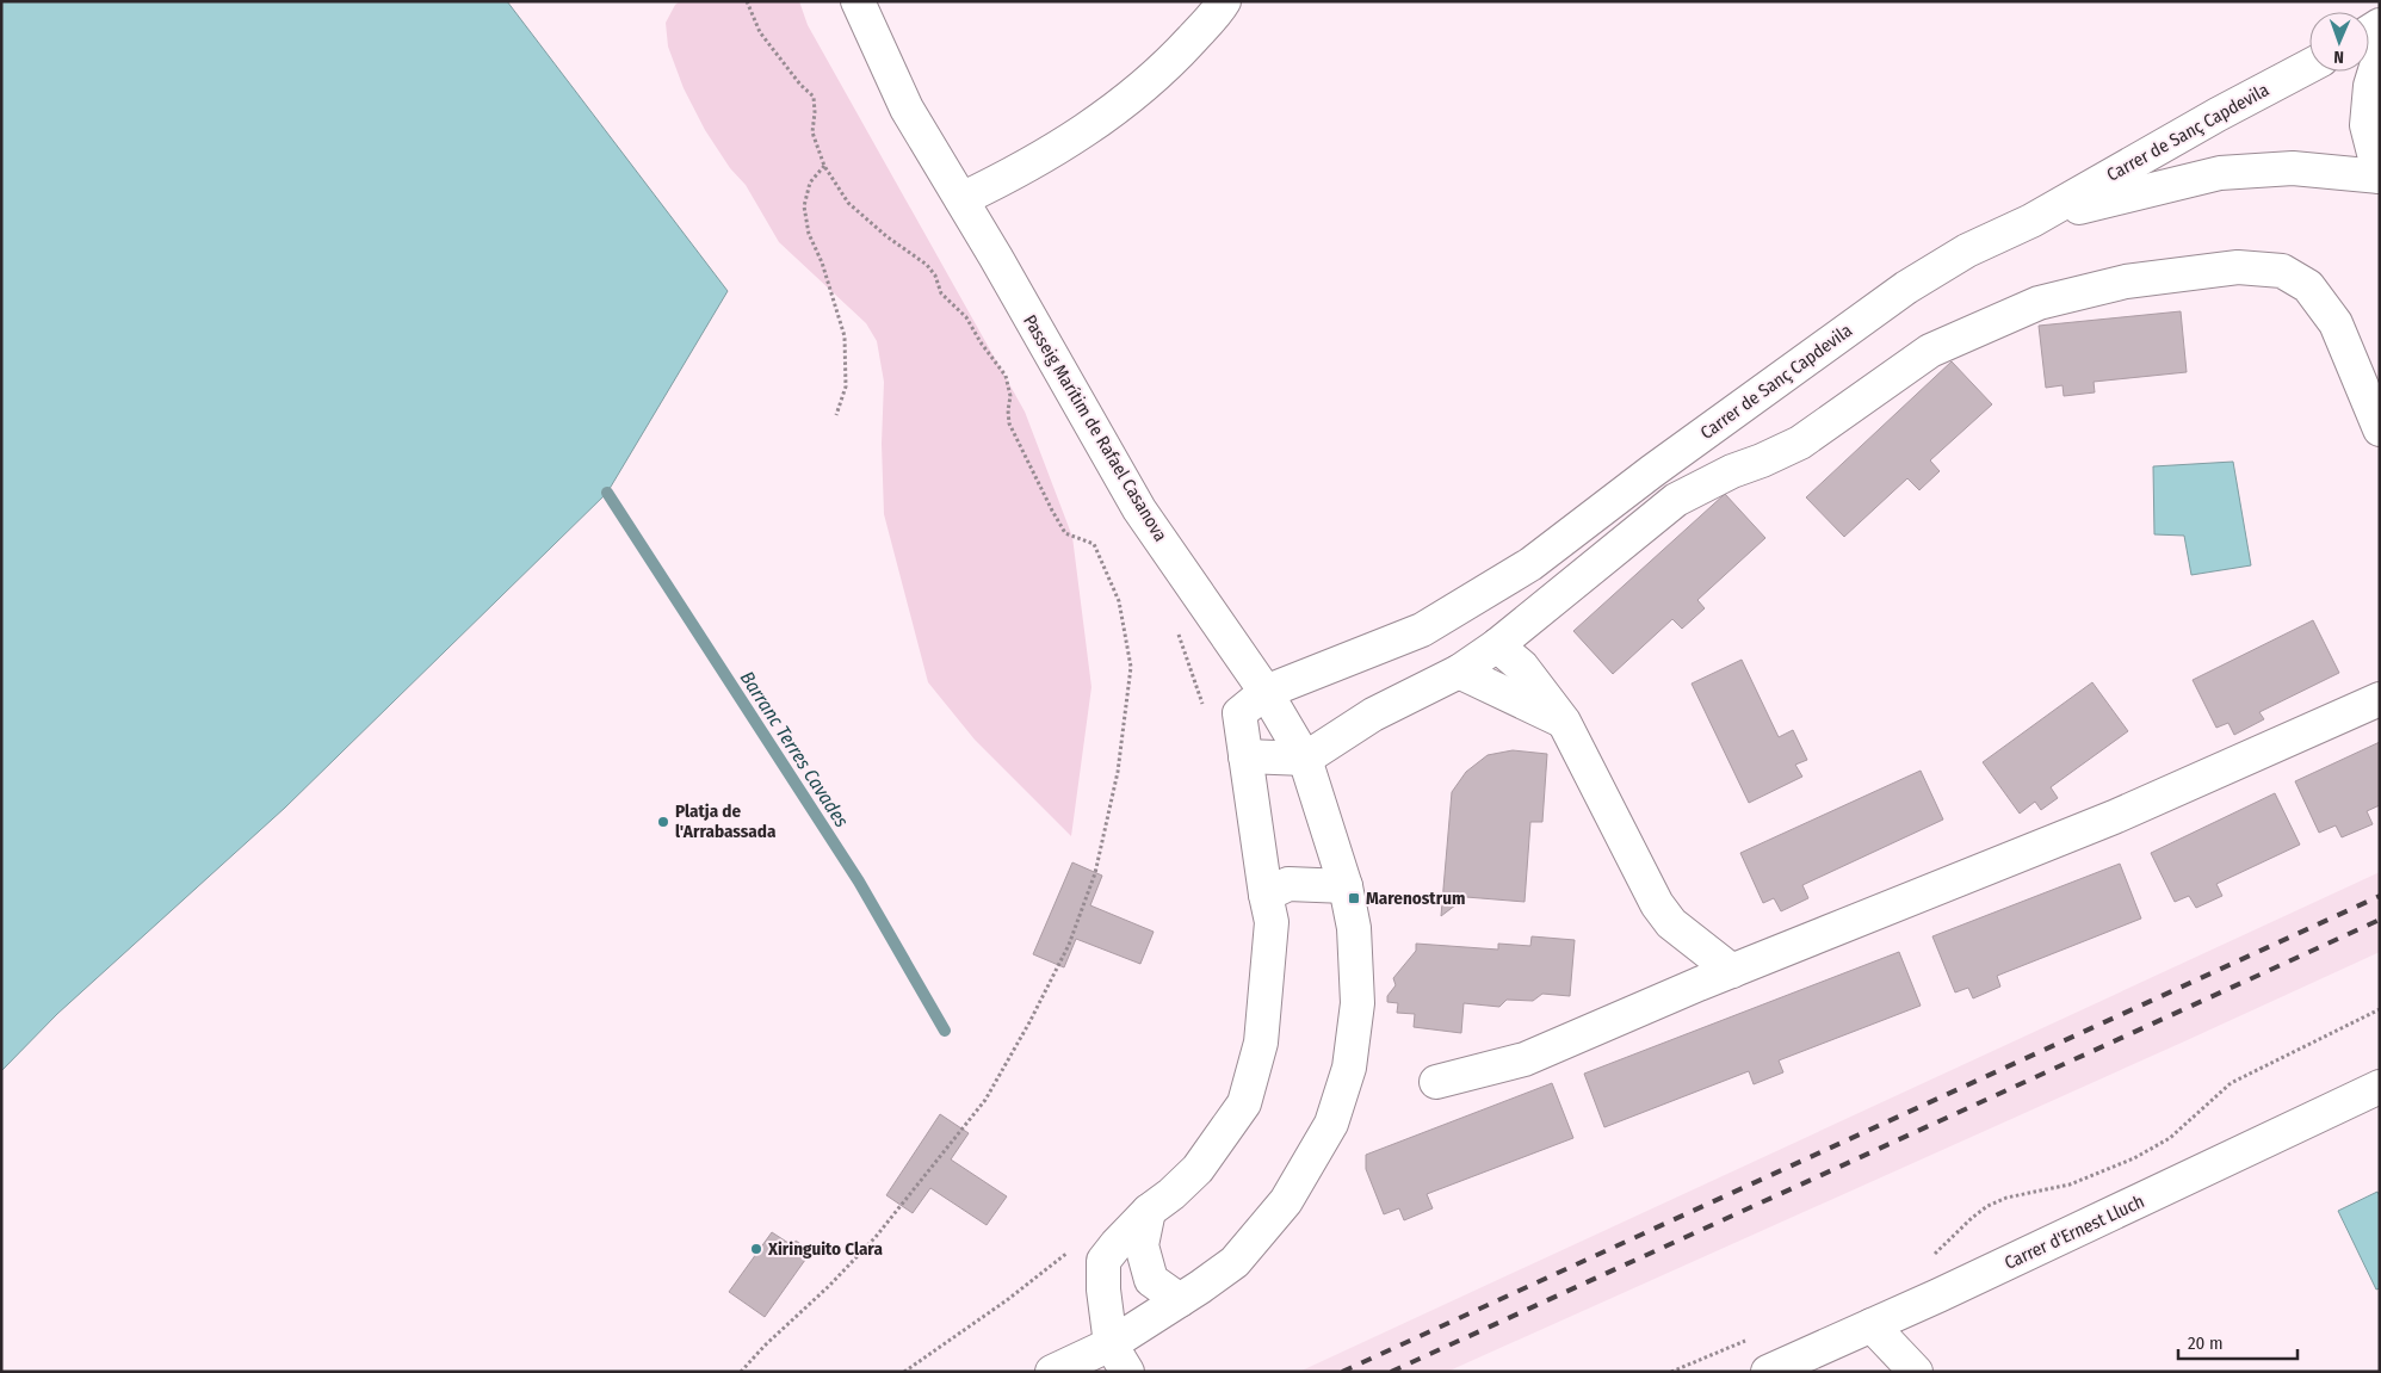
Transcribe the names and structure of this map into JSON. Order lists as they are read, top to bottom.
{
  "streets": {
    "street": ["Carrer de Sanç Capdevila", "Passeig Marítim de Rafael Casanova", "Carrer d'Ernest Lluch"]
  },
  "crossings": [
    ["Carrer de Sanç Capdevila", "Passeig Marítim de Rafael Casanova"]
  ],
  "water": ["Barranc Terres Cavades"],
  "places": {
    "other": ["Platja de l'Arrabassada", "Xiringuito Clara"],
    "transit": ["Marenostrum"]
  },
  "scale_bar": "20 m",
  "north": "bottom"
}
